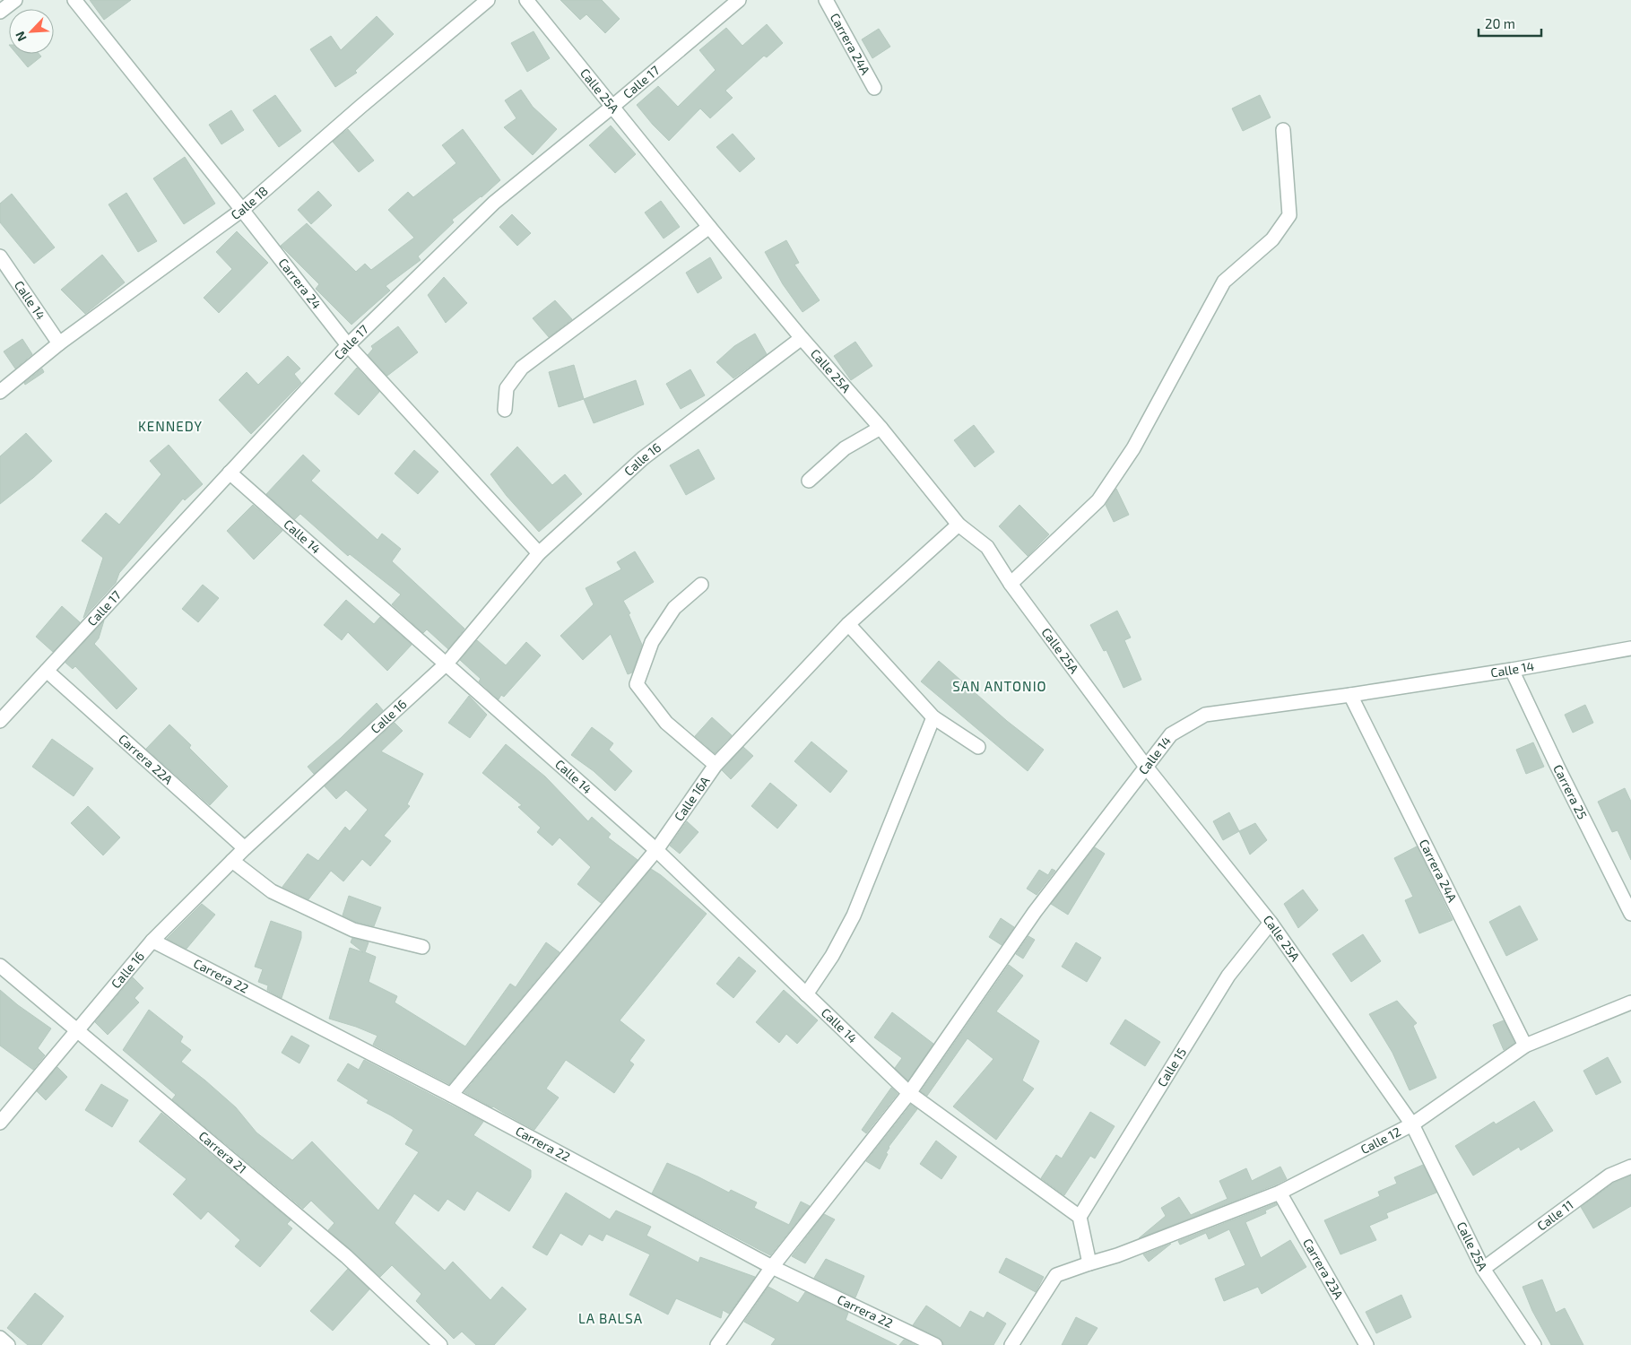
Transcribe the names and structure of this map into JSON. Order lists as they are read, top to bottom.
{
  "streets": {
    "street": [
      "Carrera 24A",
      "Calle 17",
      "Calle 25A",
      "Calle 18",
      "Carrera 24",
      "Calle 14",
      "Calle 16",
      "Carrera 22A",
      "Carrera 25",
      "Calle 16A",
      "Carrera 22",
      "Calle 15",
      "Calle 12",
      "Carrera 21",
      "Calle 11",
      "Carrera 23A"
    ]
  },
  "crossings": [
    ["Carrera 24A", "Calle 14"],
    ["Carrera 24A", "Calle 12"],
    ["Calle 17", "Calle 25A"],
    ["Calle 17", "Carrera 24"],
    ["Calle 17", "Calle 14"],
    ["Calle 17", "Carrera 22A"],
    ["Calle 25A", "Calle 14"],
    ["Calle 25A", "Calle 16"],
    ["Calle 25A", "Calle 16A"],
    ["Calle 25A", "Calle 15"],
    ["Calle 25A", "Calle 12"],
    ["Calle 25A", "Calle 11"],
    ["Calle 18", "Carrera 24"],
    ["Calle 18", "Calle 14"],
    ["Carrera 24", "Calle 16"],
    ["Calle 14", "Calle 16"],
    ["Calle 14", "Carrera 25"],
    ["Calle 14", "Calle 16A"],
    ["Calle 14", "Carrera 22"],
    ["Calle 14", "Calle 15"],
    ["Calle 16", "Carrera 22A"],
    ["Calle 16", "Carrera 22"],
    ["Calle 16", "Carrera 21"],
    ["Calle 16A", "Carrera 22"],
    ["Calle 12", "Carrera 23A"]
  ],
  "districts": ["KENNEDY", "SAN ANTONIO", "LA BALSA"],
  "scale_bar": "20 m",
  "north": "bottom left"
}
